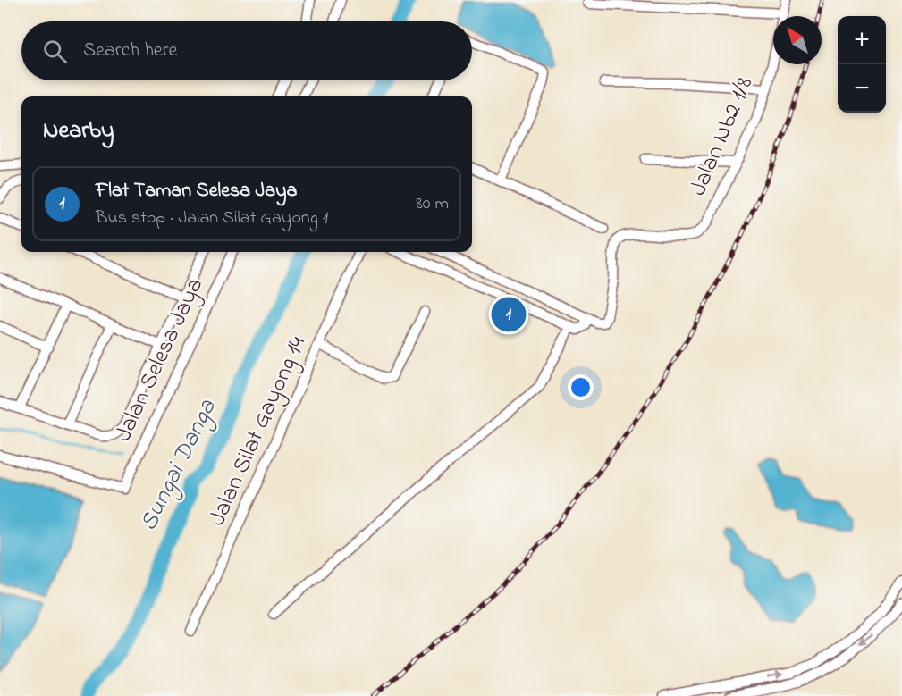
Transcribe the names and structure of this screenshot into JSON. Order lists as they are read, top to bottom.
{
  "streets": {
    "street": ["Jalan Nb2 1/8", "Jalan Selesa Jaya", "Jalan Silat Gayong 14"]
  },
  "water": ["Sungai Danga"],
  "north": "top left",
  "page": {
    "map_buttons": ["+", "−"],
    "search": "Search here",
    "heading": "Nearby",
    "list": [
      {
        "mark": "1",
        "name": "Flat Taman Selesa Jaya",
        "note": "Bus stop · Jalan Silat Gayong 1",
        "value": "80 m"
      }
    ],
    "pins": "1"
  }
}
